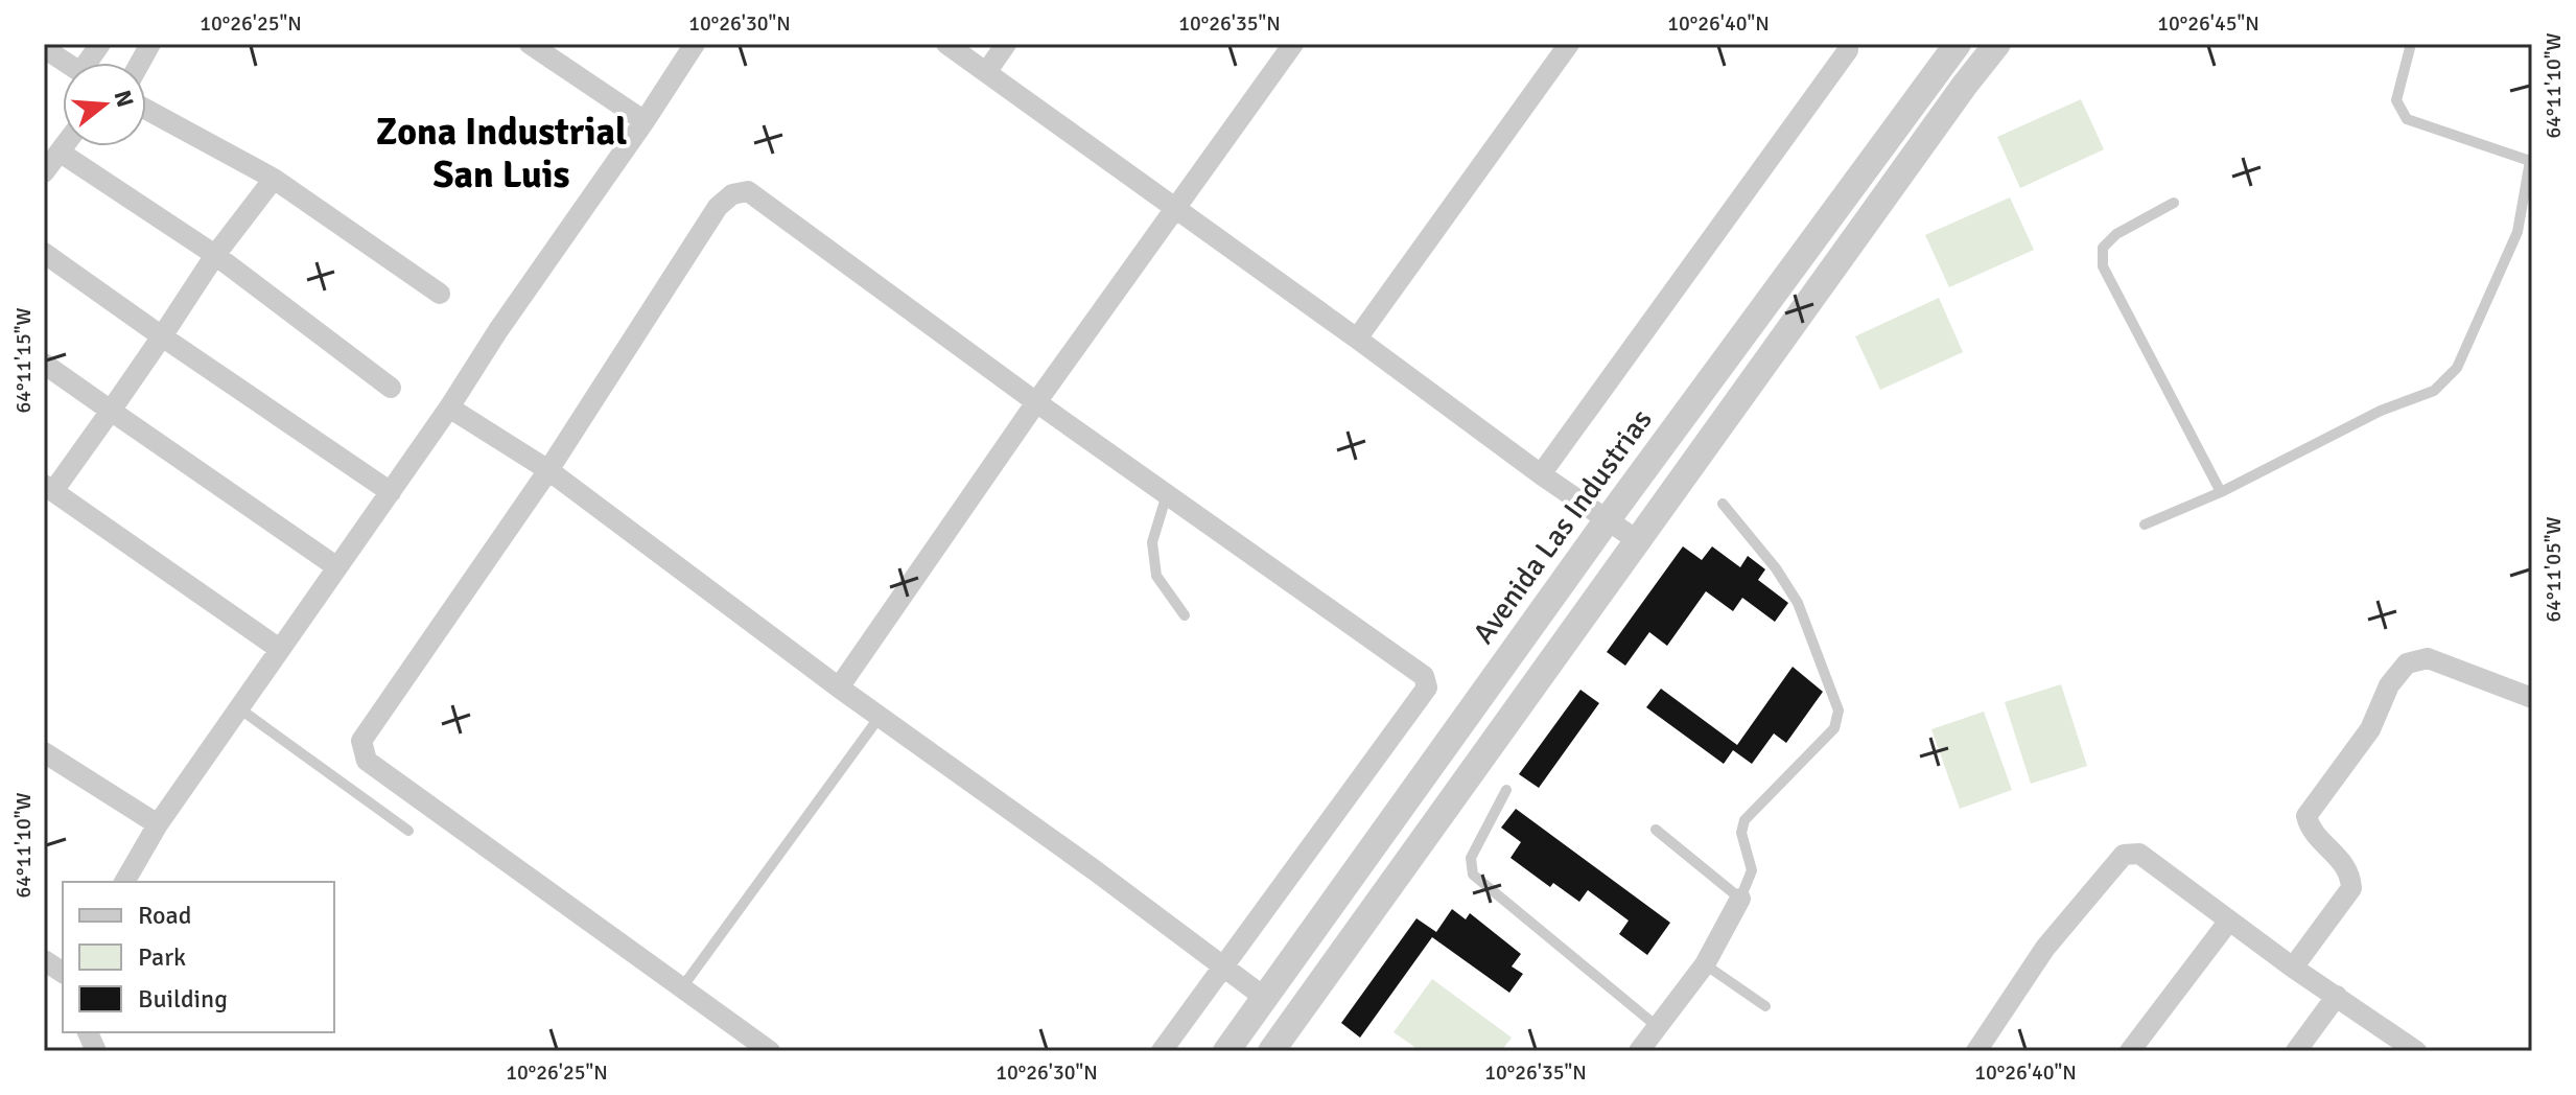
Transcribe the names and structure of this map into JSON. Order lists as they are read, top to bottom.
{
  "streets": {
    "street": ["Avenida Las Industrias"]
  },
  "districts": ["Zona Industrial San Luis"],
  "legend": ["Road", "Park", "Building"],
  "north": "right",
  "coordinates": [
    "10°26'25\"N",
    "10°26'30\"N",
    "10°26'35\"N",
    "10°26'40\"N",
    "10°26'45\"N",
    "64°11'10\"W",
    "64°11'15\"W",
    "64°11'05\"W"
  ]
}
